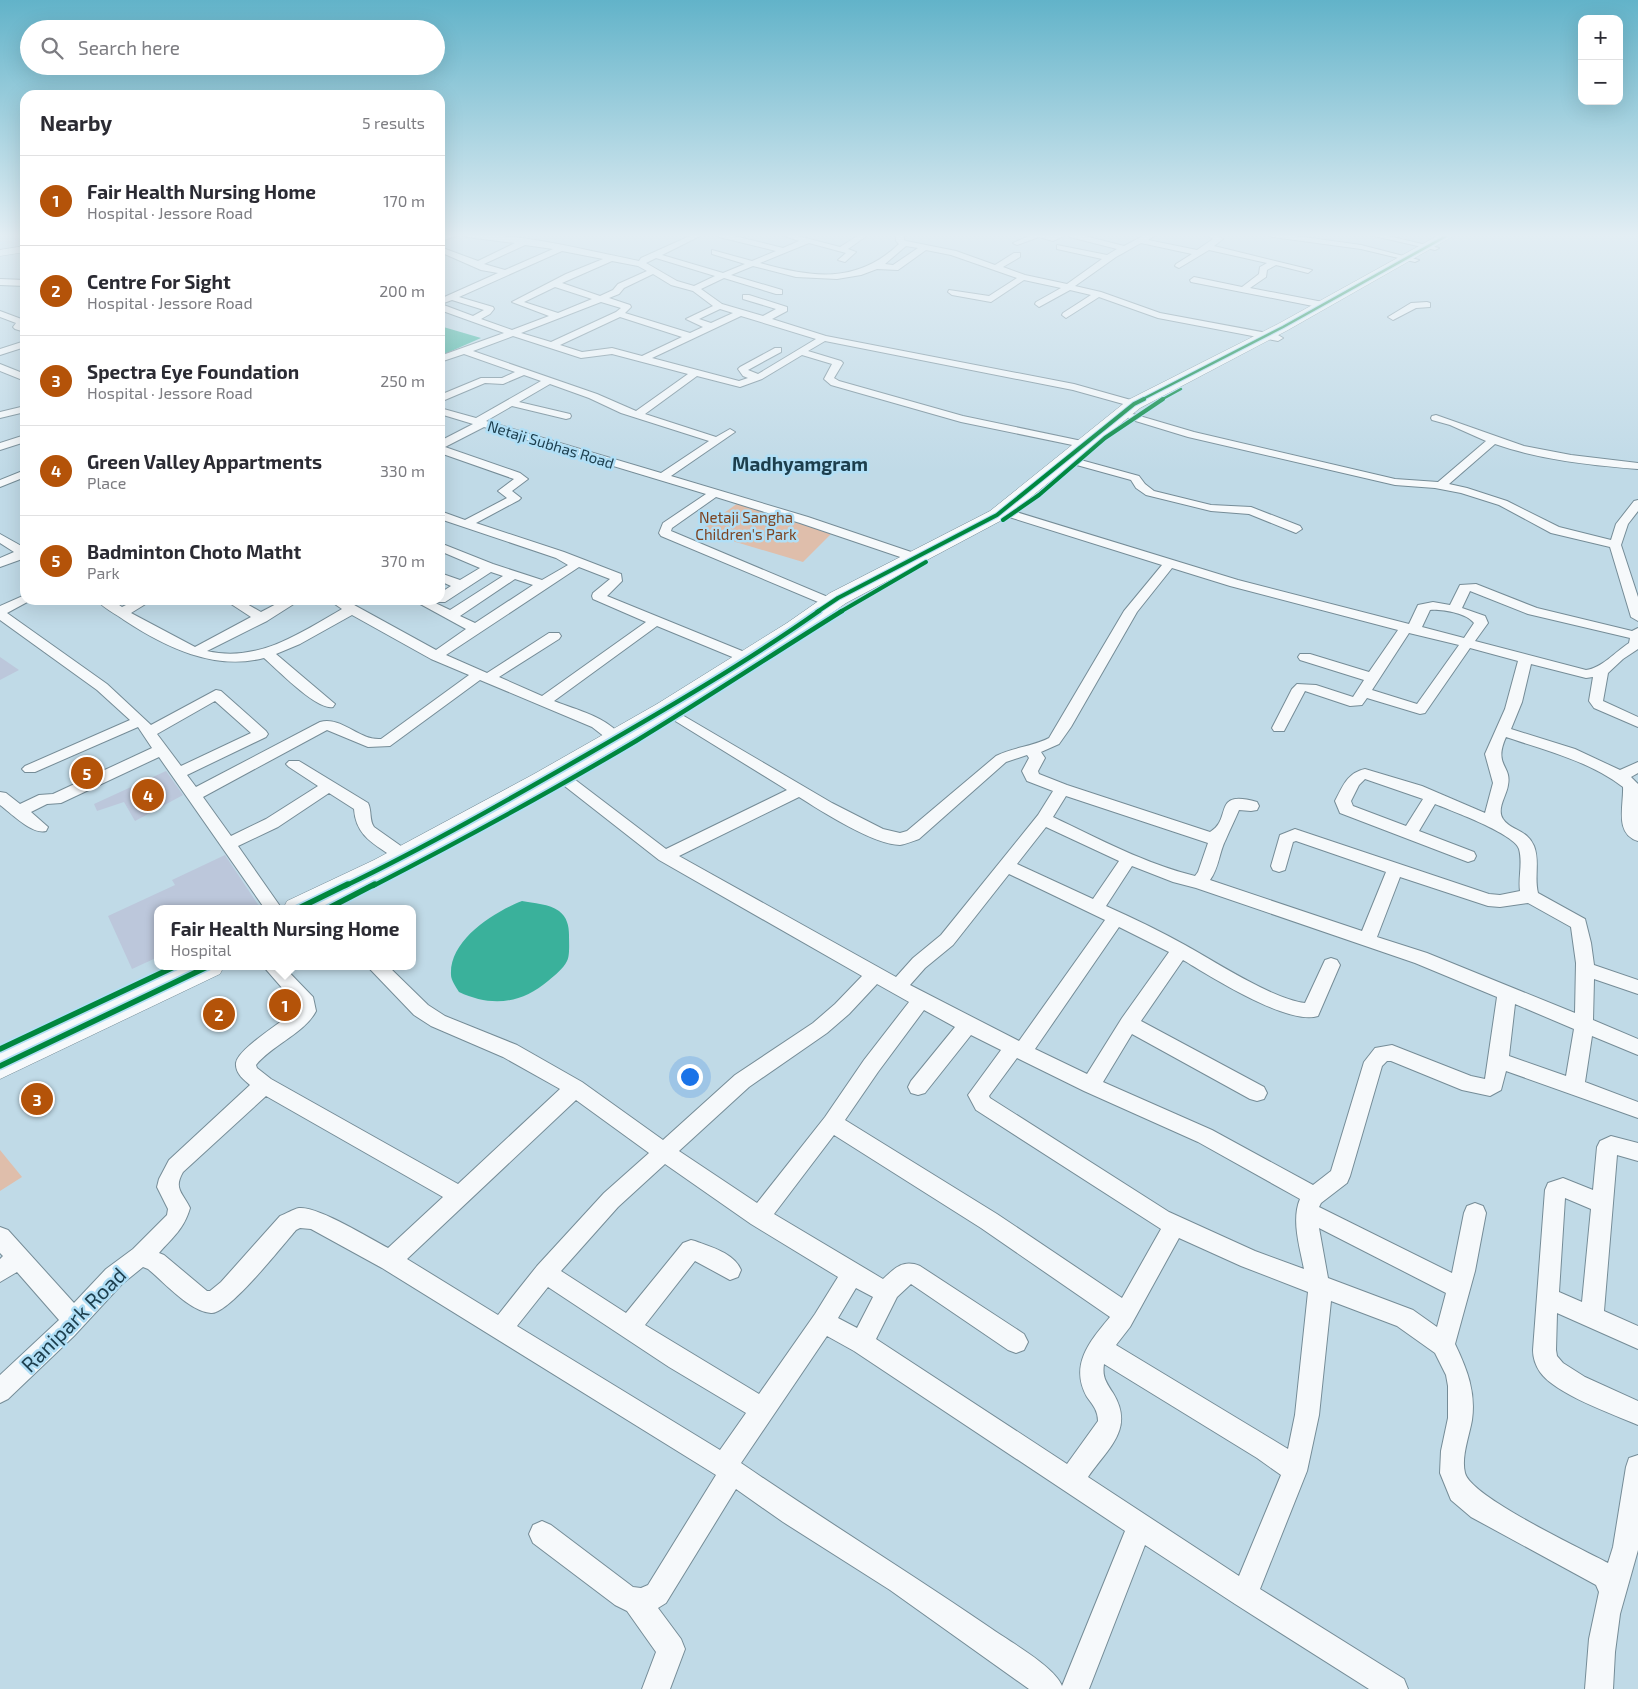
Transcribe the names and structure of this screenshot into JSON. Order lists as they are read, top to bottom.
{
  "streets": {
    "street": ["Netaji Subhas Road", "Ranipark Road"]
  },
  "districts": ["Madhyamgram"],
  "parks": ["Netaji Sangha Children's Park"],
  "page": {
    "map_buttons": ["+", "−"],
    "search": "Search here",
    "heading": ["Nearby", "5 results"],
    "list": [
      {
        "mark": "1",
        "name": "Fair Health Nursing Home",
        "note": "Hospital · Jessore Road",
        "value": "170 m"
      },
      {
        "mark": "2",
        "name": "Centre For Sight",
        "note": "Hospital · Jessore Road",
        "value": "200 m"
      },
      {
        "mark": "3",
        "name": "Spectra Eye Foundation",
        "note": "Hospital · Jessore Road",
        "value": "250 m"
      },
      {
        "mark": "4",
        "name": "Green Valley Appartments",
        "note": "Place",
        "value": "330 m"
      },
      {
        "mark": "5",
        "name": "Badminton Choto Matht",
        "note": "Park",
        "value": "370 m"
      }
    ],
    "pins": [
      "5",
      "4",
      "1",
      "2",
      "3"
    ],
    "popup": ["Fair Health Nursing Home", "Hospital"]
  }
}
